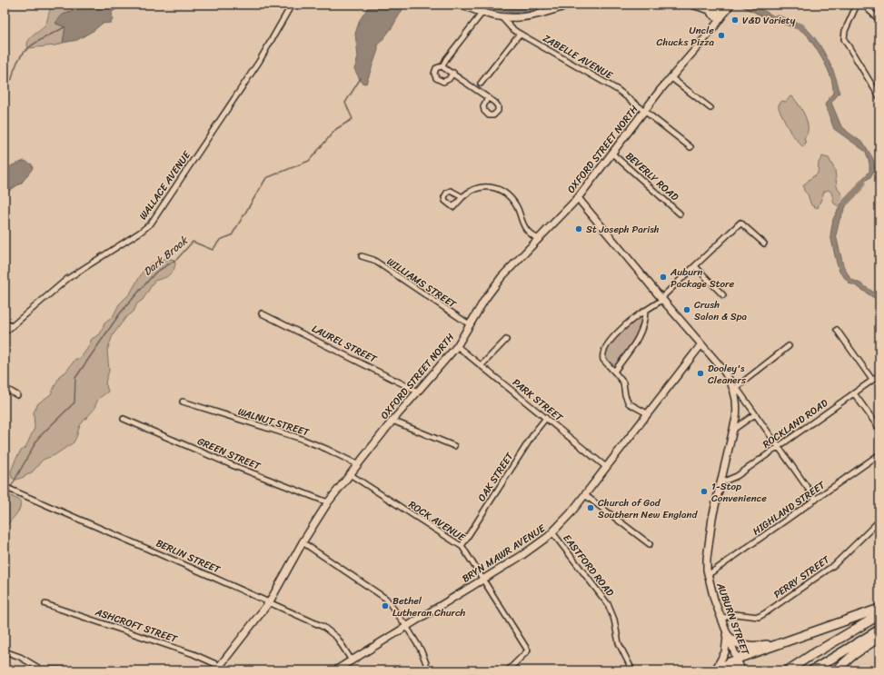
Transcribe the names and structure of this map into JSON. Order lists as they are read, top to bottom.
{
  "streets": {
    "main road": ["OXFORD STREET NORTH", "BRYN MAWR AVENUE", "AUBURN STREET"],
    "street": [
      "ZABELLE AVENUE",
      "BEVERLY ROAD",
      "WALLACE AVENUE",
      "WILLIAMS STREET",
      "LAUREL STREET",
      "PARK STREET",
      "WALNUT STREET",
      "ROCKLAND ROAD",
      "GREEN STREET",
      "OAK STREET",
      "HIGHLAND STREET",
      "ROCK AVENUE",
      "BERLIN STREET",
      "EASTFORD ROAD",
      "PERRY STREET",
      "ASHCROFT STREET"
    ]
  },
  "crossings": [
    ["ZABELLE AVENUE", "OXFORD STREET NORTH"],
    ["OXFORD STREET NORTH", "BEVERLY ROAD"],
    ["OXFORD STREET NORTH", "WILLIAMS STREET"],
    ["OXFORD STREET NORTH", "LAUREL STREET"],
    ["OXFORD STREET NORTH", "PARK STREET"],
    ["OXFORD STREET NORTH", "WALNUT STREET"],
    ["OXFORD STREET NORTH", "GREEN STREET"],
    ["OXFORD STREET NORTH", "ROCK AVENUE"],
    ["OXFORD STREET NORTH", "BERLIN STREET"],
    ["OXFORD STREET NORTH", "AUBURN STREET"],
    ["OXFORD STREET NORTH", "ASHCROFT STREET"],
    ["PARK STREET", "OAK STREET"],
    ["PARK STREET", "BRYN MAWR AVENUE"],
    ["ROCKLAND ROAD", "AUBURN STREET"],
    ["OAK STREET", "ROCK AVENUE"],
    ["HIGHLAND STREET", "AUBURN STREET"],
    ["ROCK AVENUE", "BRYN MAWR AVENUE"],
    ["BRYN MAWR AVENUE", "BERLIN STREET"],
    ["BRYN MAWR AVENUE", "EASTFORD ROAD"],
    ["BRYN MAWR AVENUE", "AUBURN STREET"],
    ["PERRY STREET", "AUBURN STREET"]
  ],
  "water": ["Dark Brook"],
  "places": [
    "V&D Variety",
    "Uncle Chucks Pizza",
    "St Joseph Parish",
    "Auburn Package Store",
    "Crush Salon & Spa",
    "Dooley's Cleaners",
    "1-Stop Convenience",
    "Church of God Southern New England",
    "Bethel Lutheran Church"
  ]
}
